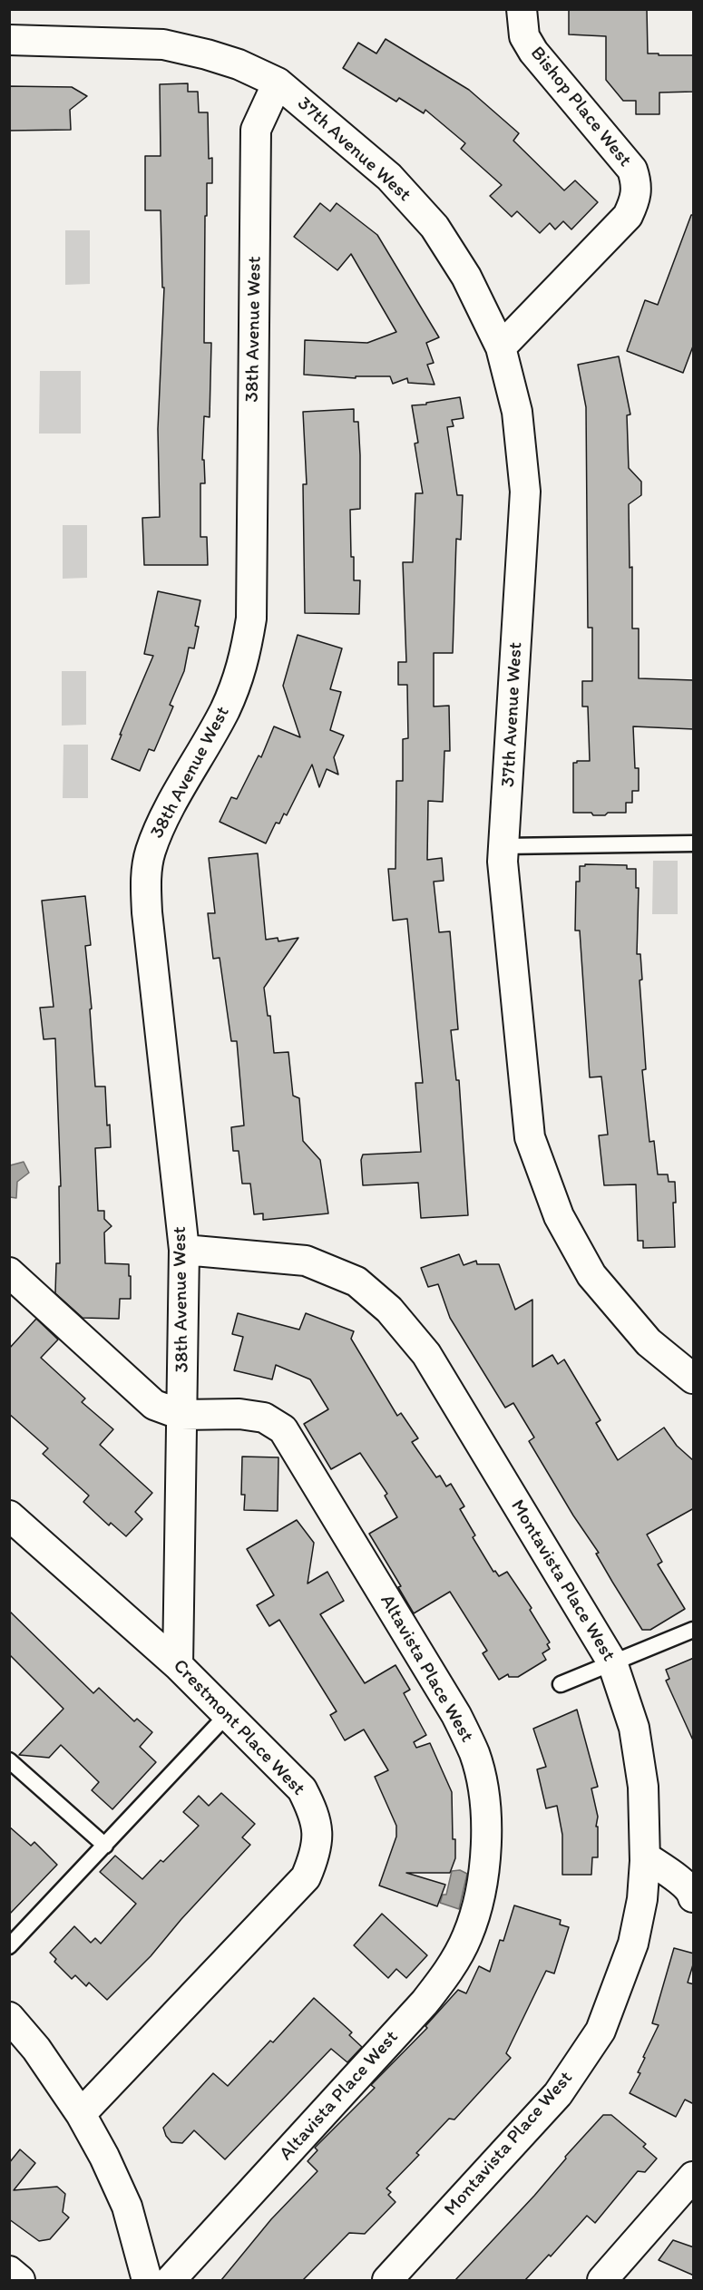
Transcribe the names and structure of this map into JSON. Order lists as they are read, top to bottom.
{
  "streets": {
    "street": [
      "Bishop Place West",
      "37th Avenue West",
      "38th Avenue West",
      "Montavista Place West",
      "Altavista Place West",
      "Crestmont Place West"
    ]
  },
  "crossings": [
    ["Bishop Place West", "37th Avenue West"],
    ["37th Avenue West", "38th Avenue West"],
    ["38th Avenue West", "Montavista Place West"],
    ["38th Avenue West", "Altavista Place West"],
    ["38th Avenue West", "Crestmont Place West"]
  ]
}
